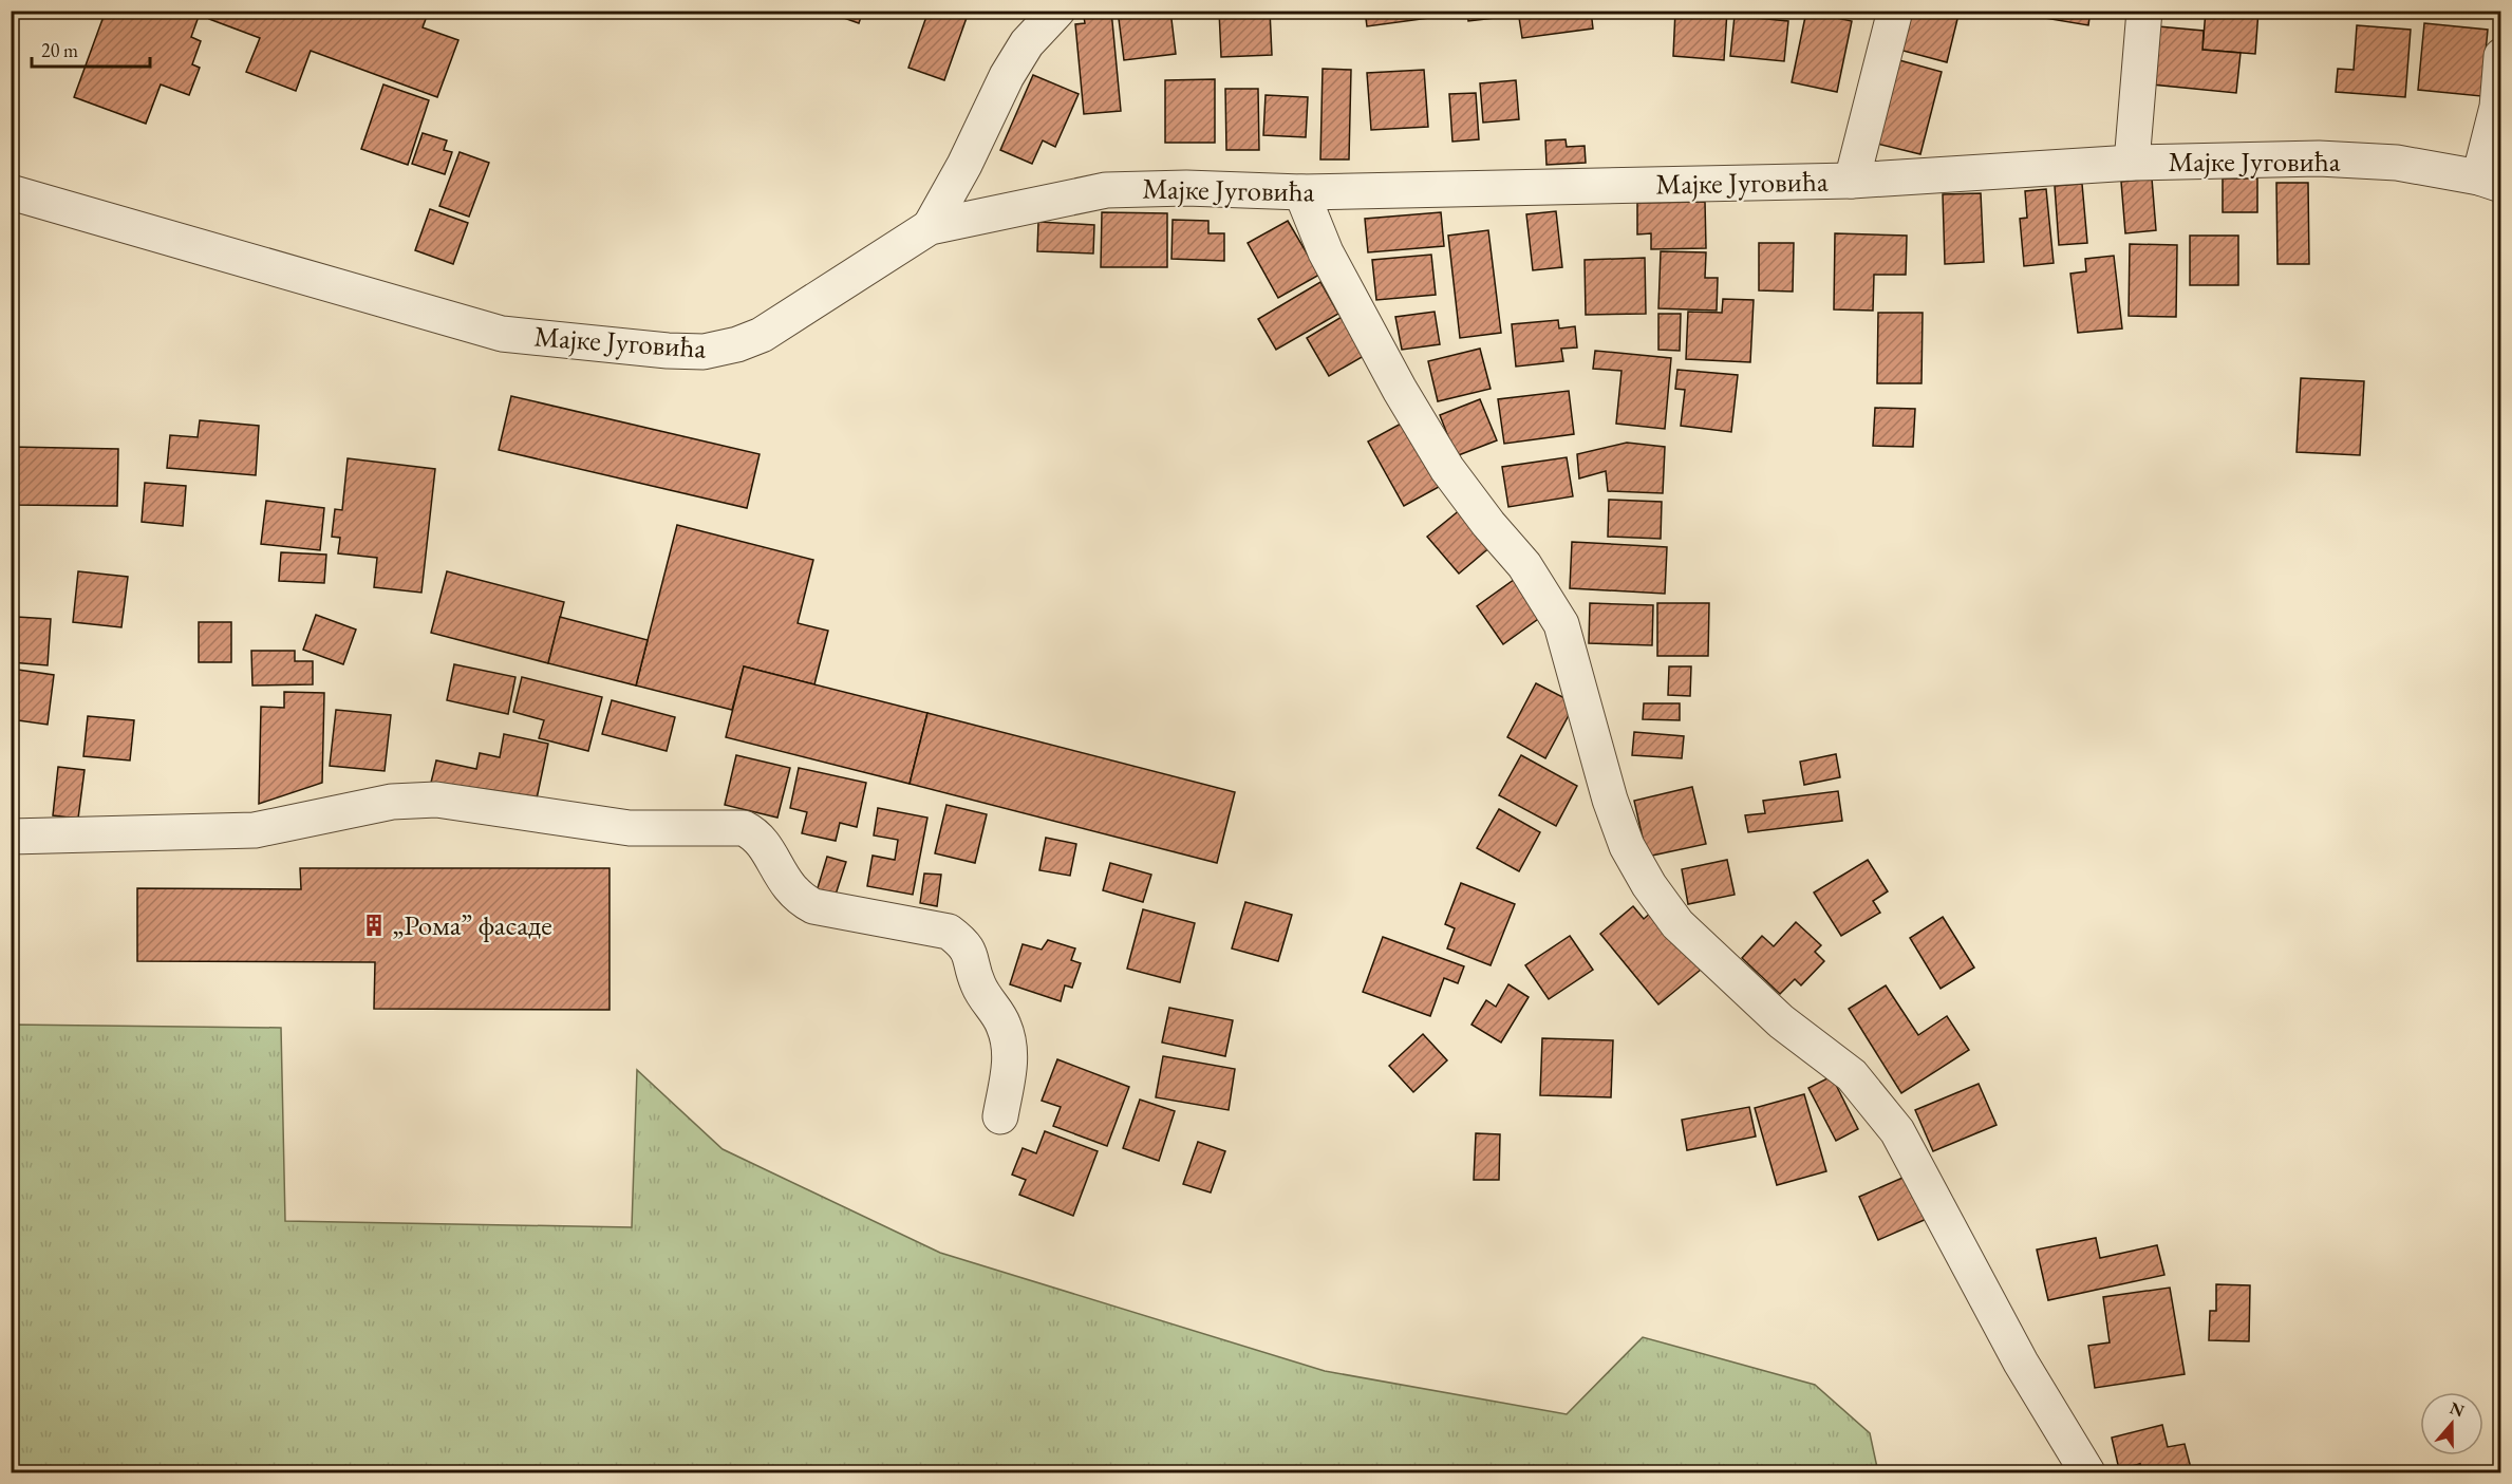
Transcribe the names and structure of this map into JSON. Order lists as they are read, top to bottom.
{
  "streets": {
    "street": ["Мајке Југовића"]
  },
  "places": {
    "building": ["„Рома” фасаде"]
  },
  "scale_bar": "20 m",
  "north": "top"
}
